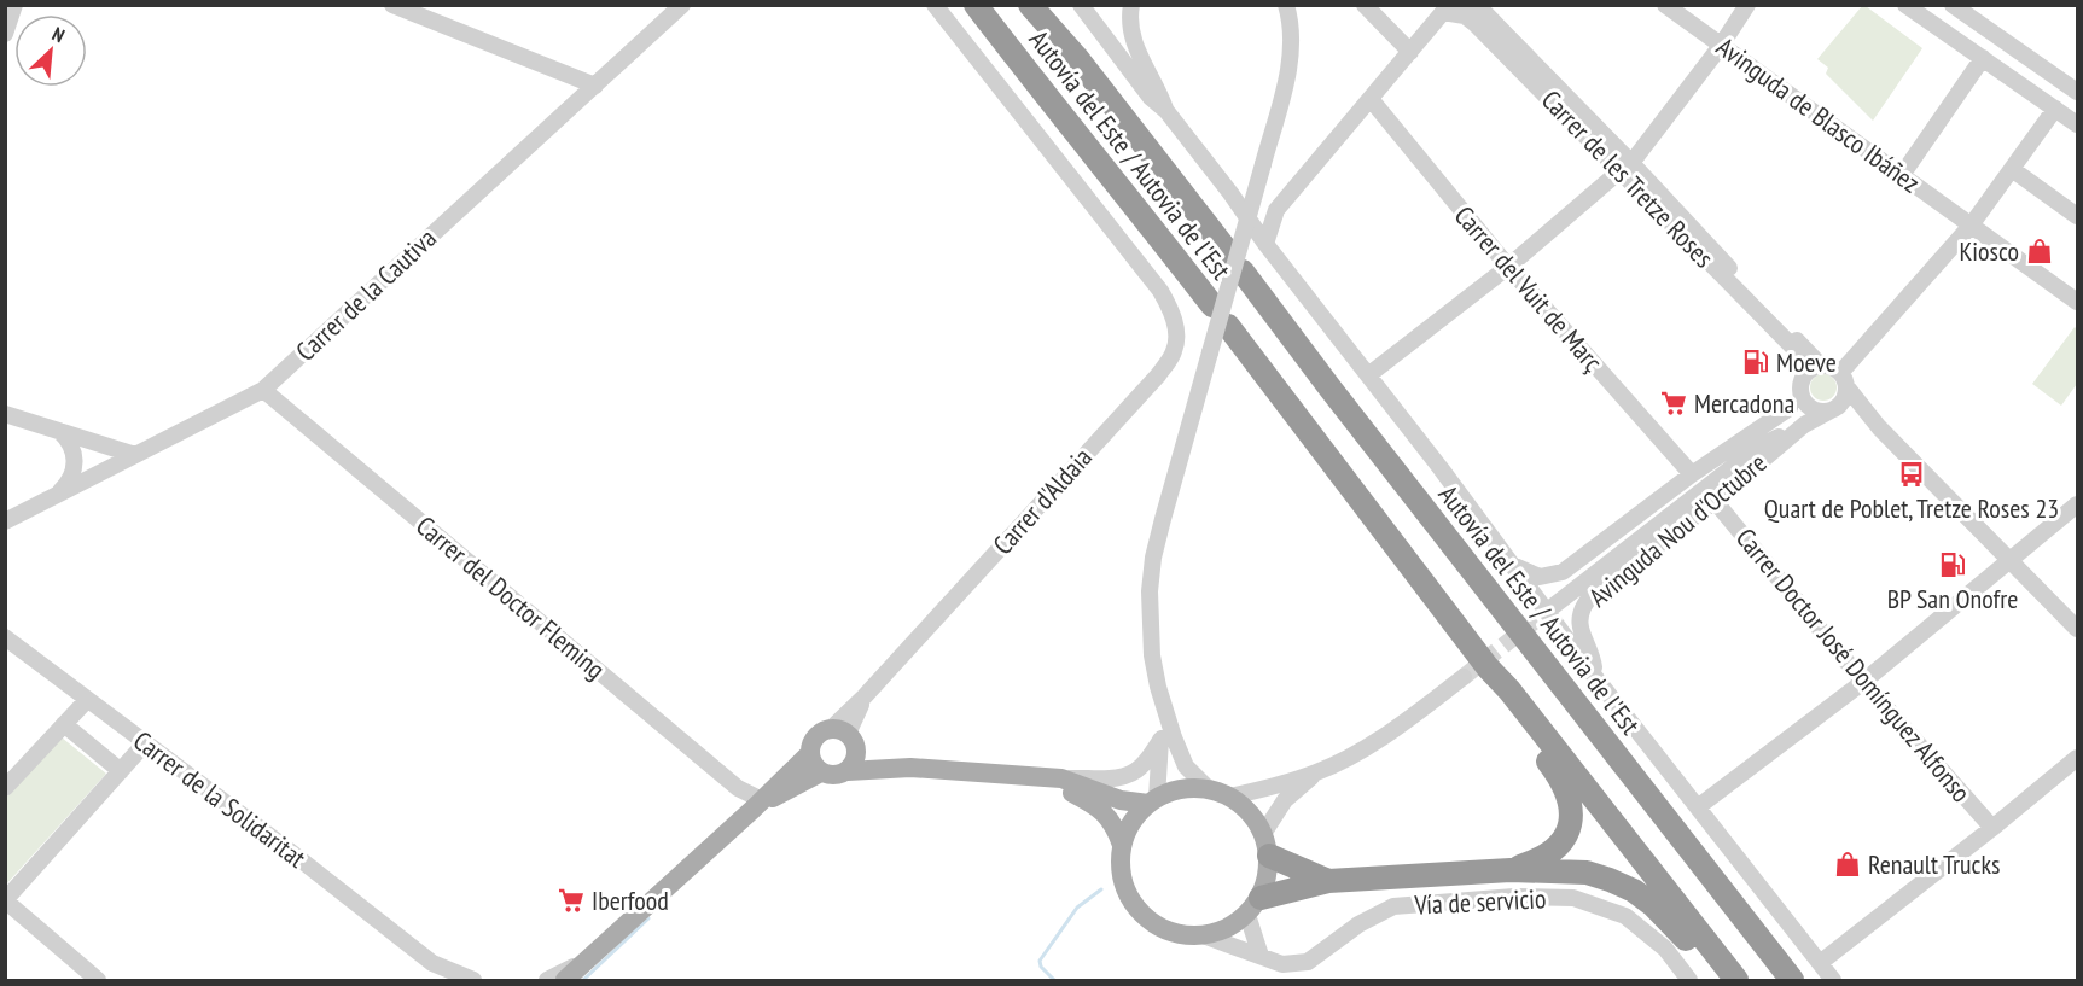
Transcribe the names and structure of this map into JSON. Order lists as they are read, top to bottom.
{
  "streets": {
    "highway": ["Autovía del Este / Autovia de l'Est"],
    "street": [
      "Avinguda de Blasco Ibáñez",
      "Carrer de les Tretze Roses",
      "Carrer del Vuit de Març",
      "Carrer de la Cautiva",
      "Carrer d'Aldaia",
      "Avinguda Nou d'Octubre",
      "Carrer del Doctor Fleming",
      "Carrer Doctor José Domínguez Alfonso",
      "Carrer de la Solidaritat",
      "Vía de servicio"
    ]
  },
  "crossings": [
    ["Carrer de les Tretze Roses", "Avinguda Nou d'Octubre"],
    ["Carrer del Vuit de Març", "Avinguda Nou d'Octubre"],
    ["Carrer de la Cautiva", "Carrer del Doctor Fleming"],
    ["Avinguda Nou d'Octubre", "Carrer Doctor José Domínguez Alfonso"]
  ],
  "places": {
    "shop": ["Kiosco", "Renault Trucks"],
    "fuel station": ["Moeve", "BP San Onofre"],
    "supermarket": ["Mercadona", "Iberfood"],
    "bus stop": ["Quart de Poblet, Tretze Roses 23"]
  },
  "north": "top right"
}
